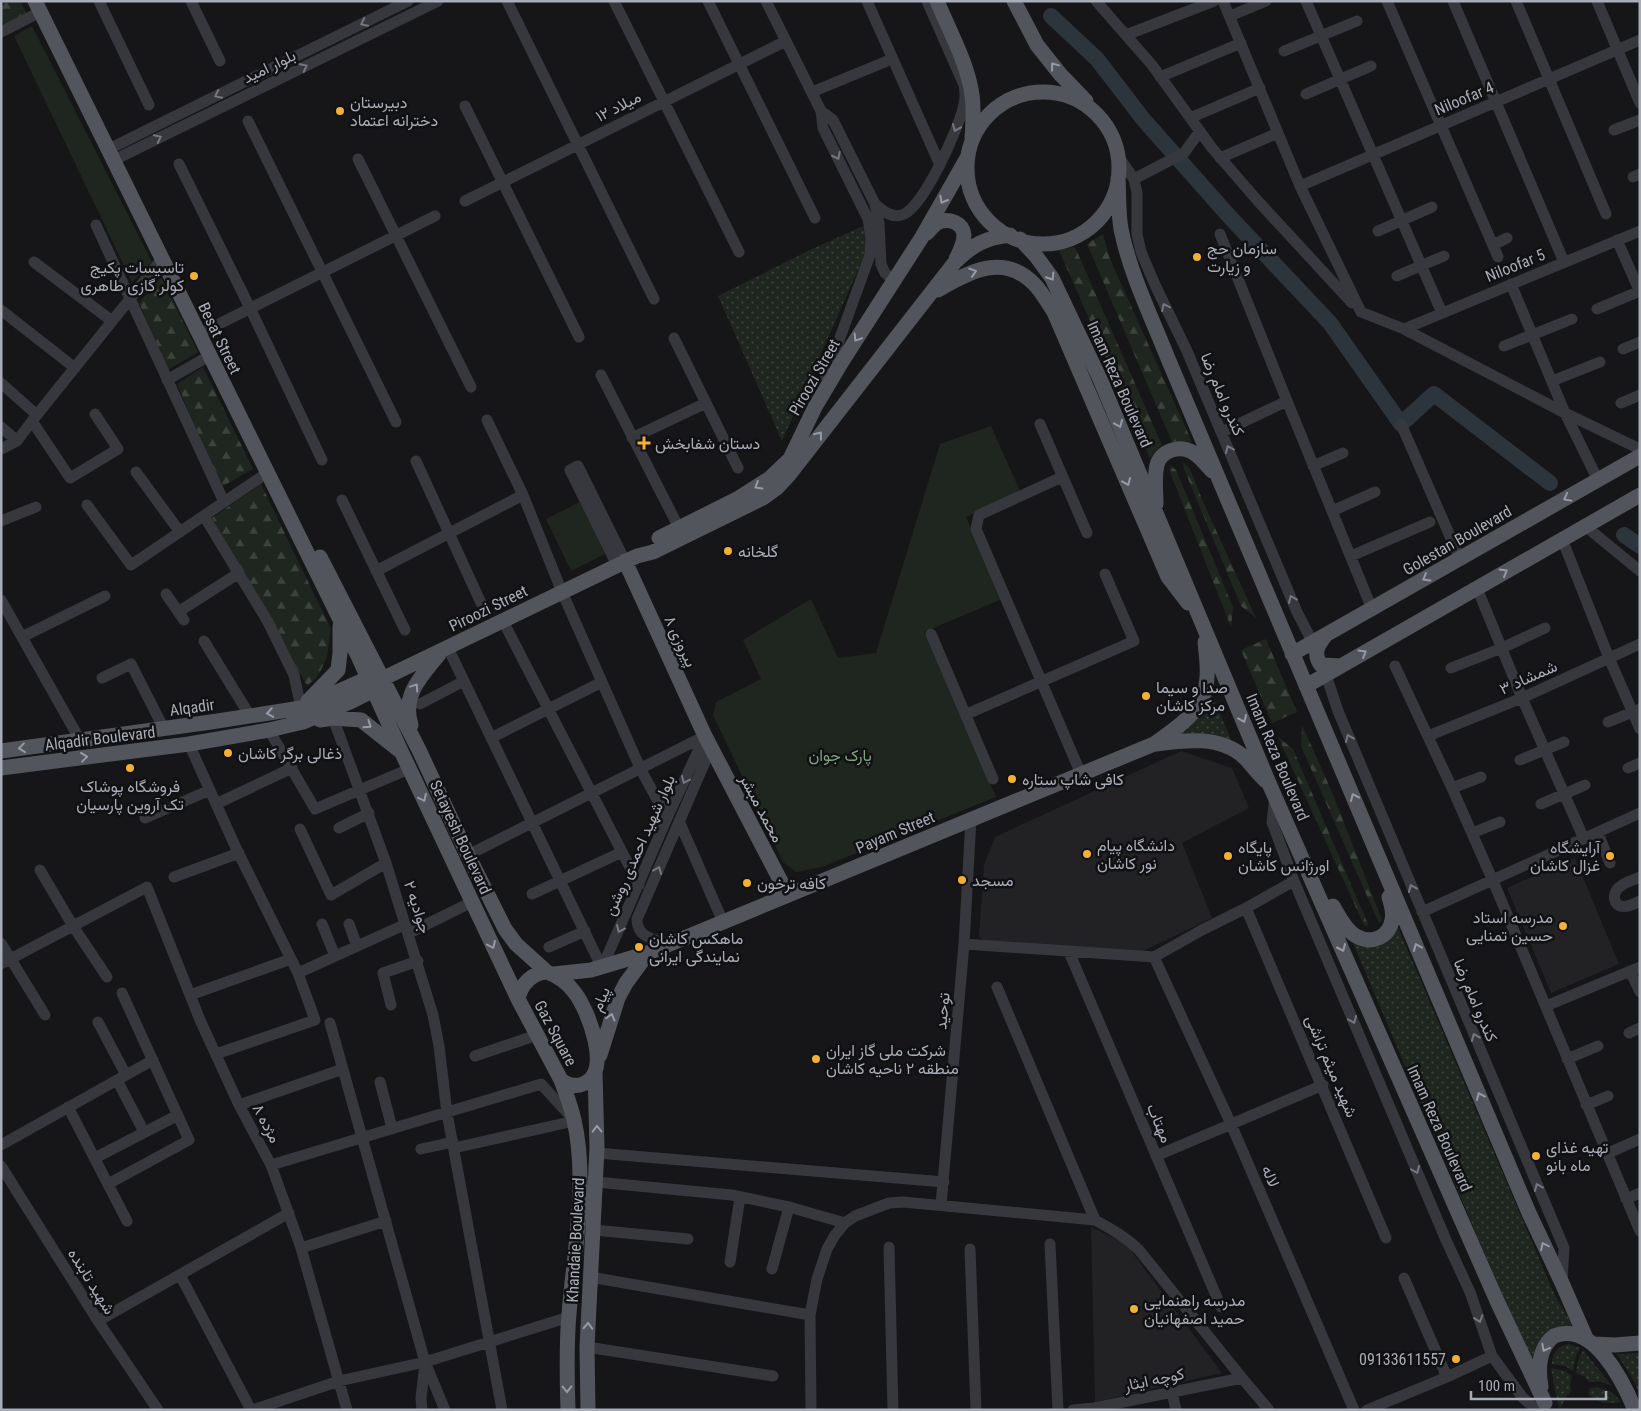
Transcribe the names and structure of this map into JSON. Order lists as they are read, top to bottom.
{
  "streets": {
    "main road": [
      "Besat Street",
      "Piroozi Street",
      "Imam Reza Boulevard",
      "Golestan Boulevard",
      "پیروزی ۸",
      "Alqadir",
      "Alqadir Boulevard",
      "محمد مبشر",
      "Payam Street",
      "Setayesh Boulevard",
      "پیام",
      "Gaz Square",
      "Khandaie Boulevard"
    ],
    "street": [
      "بلوار امید",
      "Niloofar 4",
      "میلاد ۱۲",
      "Niloofar 5",
      "کندرو امام رضا",
      "شمشاد ۳",
      "بلوار شهید احمدی روشن",
      "جوادیه ۲",
      "توحید",
      "شهید میثم تراشی",
      "مژده ۸",
      "مهتاب",
      "لاله",
      "شهید تابنده",
      "کوچه ایثار"
    ]
  },
  "crossings": [
    ["بلوار امید", "Besat Street"],
    ["Besat Street", "Piroozi Street"],
    ["Besat Street", "Alqadir"],
    ["Besat Street", "Setayesh Boulevard"],
    ["Piroozi Street", "Imam Reza Boulevard"],
    ["Piroozi Street", "کندرو امام رضا"],
    ["Piroozi Street", "پیروزی ۸"],
    ["Piroozi Street", "Alqadir"],
    ["Piroozi Street", "Setayesh Boulevard"],
    ["Imam Reza Boulevard", "کندرو امام رضا"],
    ["کندرو امام رضا", "Golestan Boulevard"],
    ["پیروزی ۸", "محمد مبشر"],
    ["پیروزی ۸", "بلوار شهید احمدی روشن"],
    ["Alqadir", "Alqadir Boulevard"],
    ["Alqadir", "Setayesh Boulevard"],
    ["محمد مبشر", "Payam Street"],
    ["محمد مبشر", "بلوار شهید احمدی روشن"],
    ["Payam Street", "Setayesh Boulevard"],
    ["Payam Street", "بلوار شهید احمدی روشن"],
    ["Payam Street", "پیام"],
    ["Payam Street", "توحید"],
    ["Payam Street", "Gaz Square"],
    ["Setayesh Boulevard", "Gaz Square"],
    ["پیام", "Gaz Square"],
    ["پیام", "Khandaie Boulevard"],
    ["Gaz Square", "Khandaie Boulevard"]
  ],
  "one_way": ["Alqadir Boulevard", "پیام"],
  "parks": ["پارک جوان"],
  "places": {
    "other": [
      "دبیرستان دخترانه اعتماد",
      "سازمان حج و زیارت",
      "تاسیسات پکیج کولر گازی طاهری",
      "گلخانه",
      "صدا و سیما مرکز کاشان",
      "ذغالی برگر کاشان",
      "فروشگاه پوشاک تک آروین پارسیان",
      "کافی شاپ ستاره",
      "دانشگاه پیام نور کاشان",
      "پایگاه اورژانس کاشان",
      "آرایشگاه غزال کاشان",
      "مسجد",
      "کافه ترخون",
      "مدرسه استاد حسین تمنایی",
      "ماهکس کاشان نمایندگی ایرانی",
      "شرکت ملی گاز ایران منطقه ۲ ناحیه کاشان",
      "تهیه غذای ماه بانو",
      "مدرسه راهنمایی حمید اصفهانیان",
      "09133611557"
    ],
    "health": ["دستان شفابخش"]
  },
  "scale_bar": "100 m"
}
